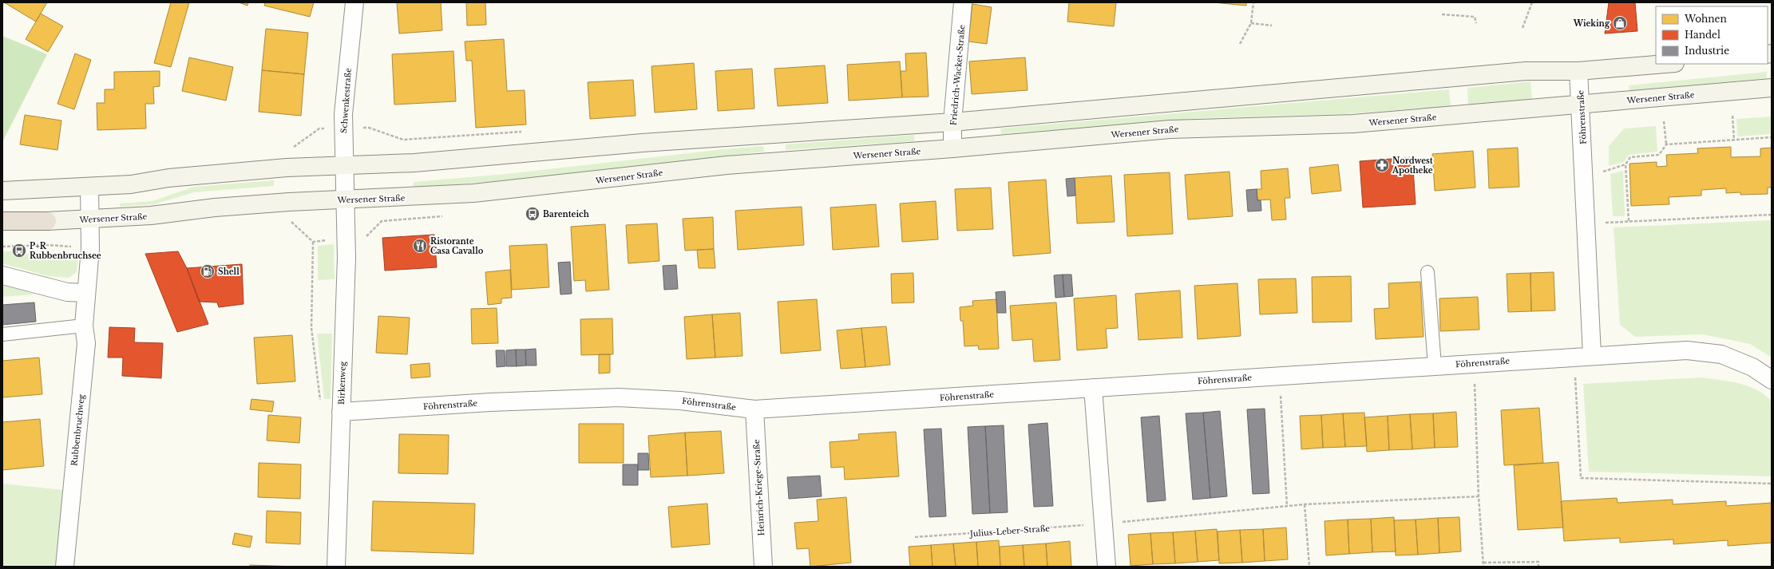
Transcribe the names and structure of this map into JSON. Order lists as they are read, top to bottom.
{
  "streets": {
    "highway": ["Wersener Straße"],
    "street": [
      "Friedrich-Wacket-Straße",
      "Schwenkestraße",
      "Föhrenstraße",
      "Birkenweg",
      "Rubbenbruchweg",
      "Heinrich-Kriege-Straße"
    ],
    "path": ["Julius-Leber-Straße"]
  },
  "crossings": [
    ["Friedrich-Wacket-Straße", "Wersener Straße"],
    ["Wersener Straße", "Schwenkestraße"],
    ["Wersener Straße", "Föhrenstraße"],
    ["Wersener Straße", "Birkenweg"],
    ["Wersener Straße", "Rubbenbruchweg"],
    ["Schwenkestraße", "Birkenweg"],
    ["Föhrenstraße", "Birkenweg"],
    ["Föhrenstraße", "Heinrich-Kriege-Straße"]
  ],
  "places": {
    "shop": ["Wieking"],
    "pharmacy": ["Nordwest Apotheke"],
    "bus stop": ["Barenteich", "P+R Rubbenbruchsee"],
    "restaurant": ["Ristorante Casa Cavallo"],
    "fuel station": ["Shell"]
  },
  "legend": ["Wohnen", "Handel", "Industrie"]
}
